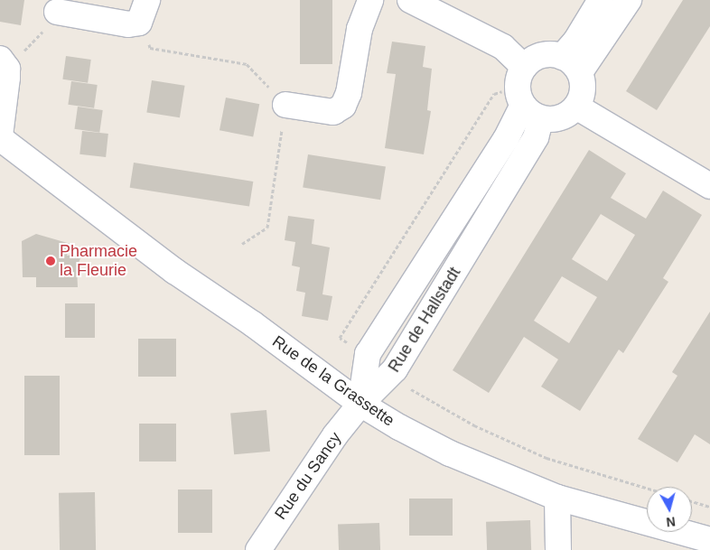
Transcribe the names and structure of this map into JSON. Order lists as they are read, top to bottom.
{
  "streets": {
    "street": ["Rue de Hallstadt", "Rue de la Grassette", "Rue du Sancy"]
  },
  "crossings": [
    ["Rue de Hallstadt", "Rue de la Grassette"],
    ["Rue de Hallstadt", "Rue du Sancy"],
    ["Rue de la Grassette", "Rue du Sancy"]
  ],
  "places": ["Pharmacie la Fleurie"],
  "north": "bottom"
}
